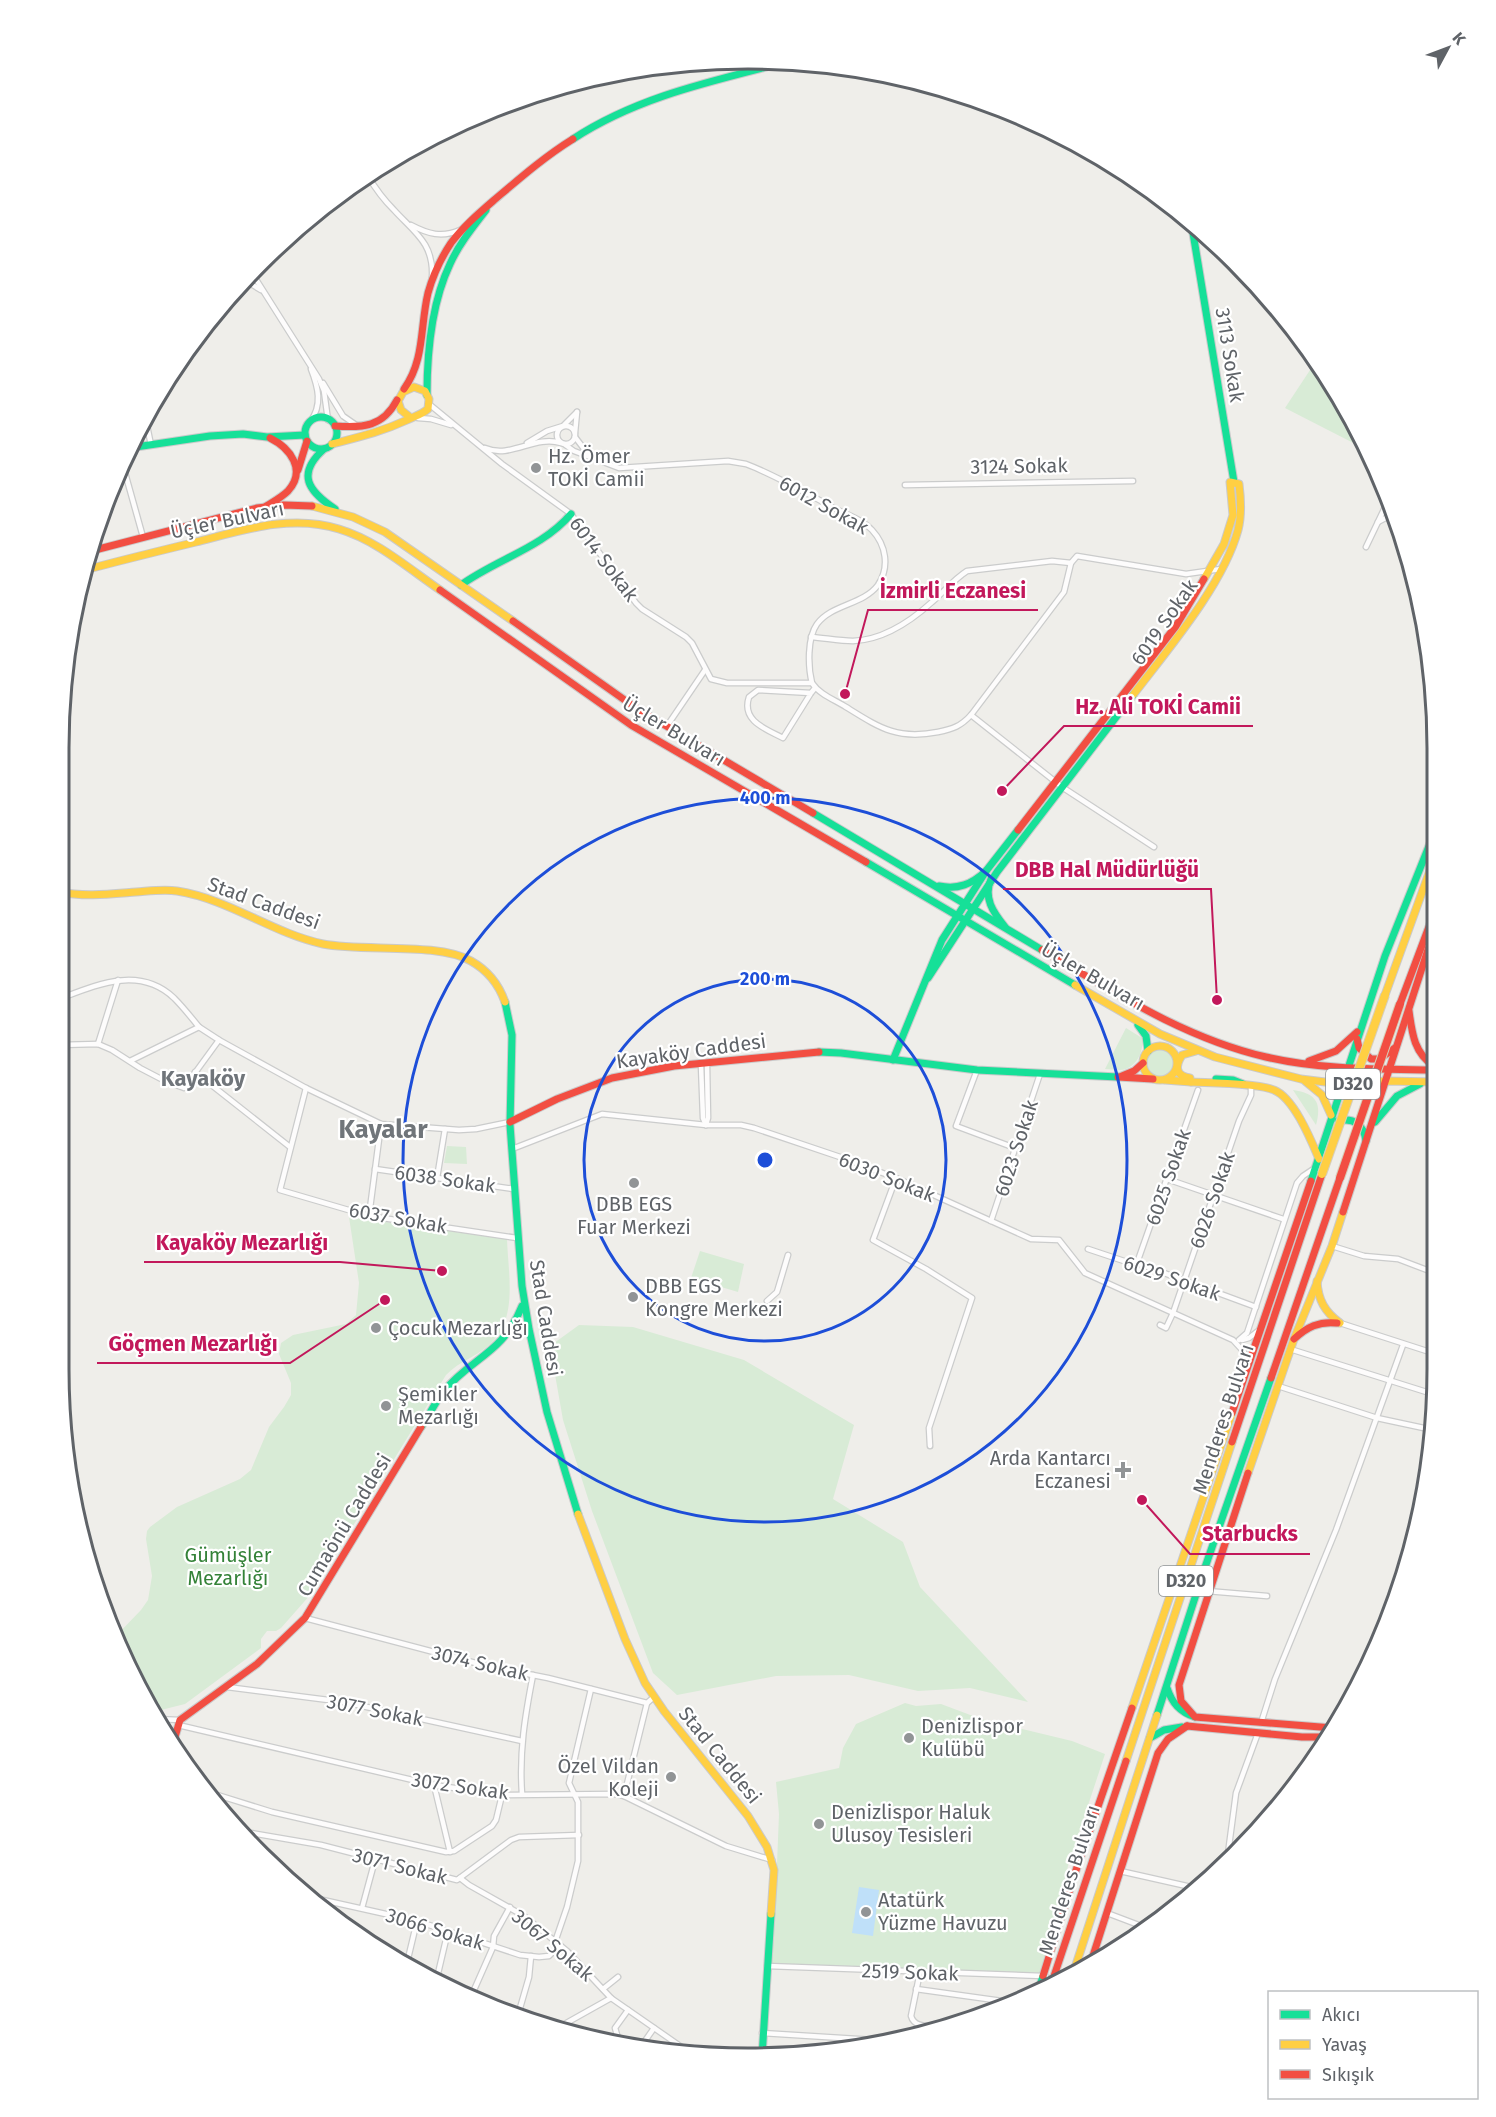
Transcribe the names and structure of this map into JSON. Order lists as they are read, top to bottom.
{
  "streets": {
    "main road": [
      "3113 Sokak",
      "Üçler Bulvarı",
      "6019 Sokak",
      "Stad Caddesi",
      "Kayaköy Caddesi",
      "D320",
      "Menderes Bulvarı",
      "Cumaönü Caddesi"
    ],
    "street": [
      "3124 Sokak",
      "6012 Sokak",
      "6014 Sokak",
      "6023 Sokak",
      "6030 Sokak",
      "6025 Sokak",
      "6038 Sokak",
      "6026 Sokak",
      "6037 Sokak",
      "6029 Sokak",
      "3074 Sokak",
      "3077 Sokak",
      "3072 Sokak",
      "3071 Sokak",
      "3066 Sokak",
      "3067 Sokak",
      "2519 Sokak"
    ]
  },
  "crossings": [
    ["3113 Sokak", "6019 Sokak"],
    ["6012 Sokak", "6014 Sokak"],
    ["Üçler Bulvarı", "6019 Sokak"],
    ["6019 Sokak", "Kayaköy Caddesi"],
    ["Stad Caddesi", "Kayaköy Caddesi"],
    ["Stad Caddesi", "6030 Sokak"],
    ["Stad Caddesi", "6038 Sokak"],
    ["Stad Caddesi", "6037 Sokak"],
    ["Stad Caddesi", "Cumaönü Caddesi"],
    ["Stad Caddesi", "3072 Sokak"],
    ["Stad Caddesi", "2519 Sokak"],
    ["Kayaköy Caddesi", "6023 Sokak"],
    ["6023 Sokak", "6030 Sokak"],
    ["6030 Sokak", "6026 Sokak"],
    ["6025 Sokak", "6029 Sokak"],
    ["6026 Sokak", "6029 Sokak"],
    ["Cumaönü Caddesi", "3074 Sokak"],
    ["Cumaönü Caddesi", "3077 Sokak"],
    ["Cumaönü Caddesi", "3072 Sokak"],
    ["3071 Sokak", "3067 Sokak"]
  ],
  "districts": ["Kayaköy", "Kayalar"],
  "parks": ["Gümüşler Mezarlığı"],
  "places": {
    "other": [
      "Hz. Ömer TOKİ Camii",
      "İzmirli Eczanesi",
      "Hz. Ali TOKİ Camii",
      "DBB Hal Müdürlüğü",
      "DBB EGS Fuar Merkezi",
      "Kayaköy Mezarlığı",
      "DBB EGS Kongre Merkezi",
      "Göçmen Mezarlığı",
      "Çocuk Mezarlığı",
      "Şemikler Mezarlığı",
      "Starbucks",
      "Denizlispor Kulübü",
      "Özel Vildan Koleji",
      "Denizlispor Haluk Ulusoy Tesisleri",
      "Atatürk Yüzme Havuzu"
    ],
    "health": ["Arda Kantarcı Eczanesi"]
  },
  "legend": ["Akıcı", "Yavaş", "Sıkışık"],
  "north": "top right",
  "rings": ["400 m", "200 m"]
}
